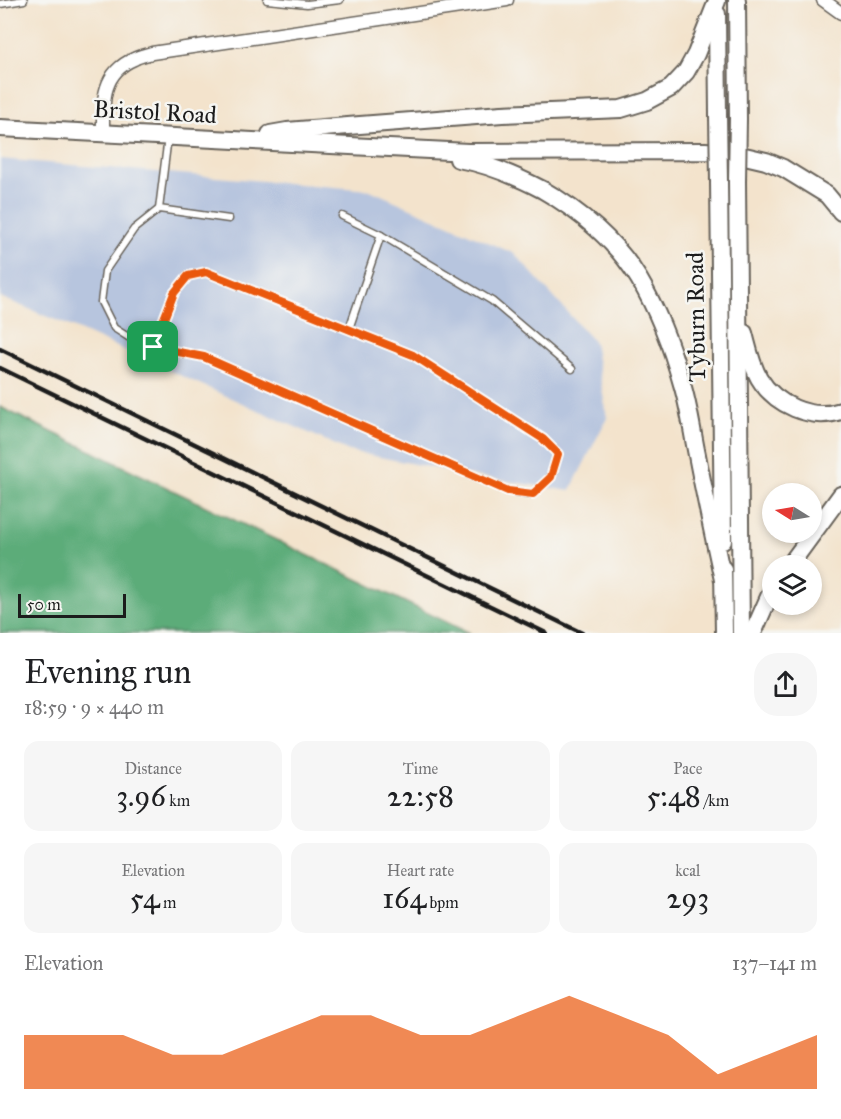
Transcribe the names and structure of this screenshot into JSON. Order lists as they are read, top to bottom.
{
  "streets": {
    "main road": ["Bristol Road", "Tyburn Road"]
  },
  "scale_bar": "50 m",
  "north": "left",
  "page": {
    "scale": "50 m",
    "heading": ["Evening run", "18:59 · 9 × 440 m"],
    "stats": [
      ["Distance", "3.96 km"],
      ["Time", "22:58"],
      ["Pace", "5:48 /km"],
      ["Elevation", "54 m"],
      ["Heart rate", "164 bpm"],
      ["kcal", "293"]
    ],
    "chart": ["Elevation", "137–141 m"]
  }
}
